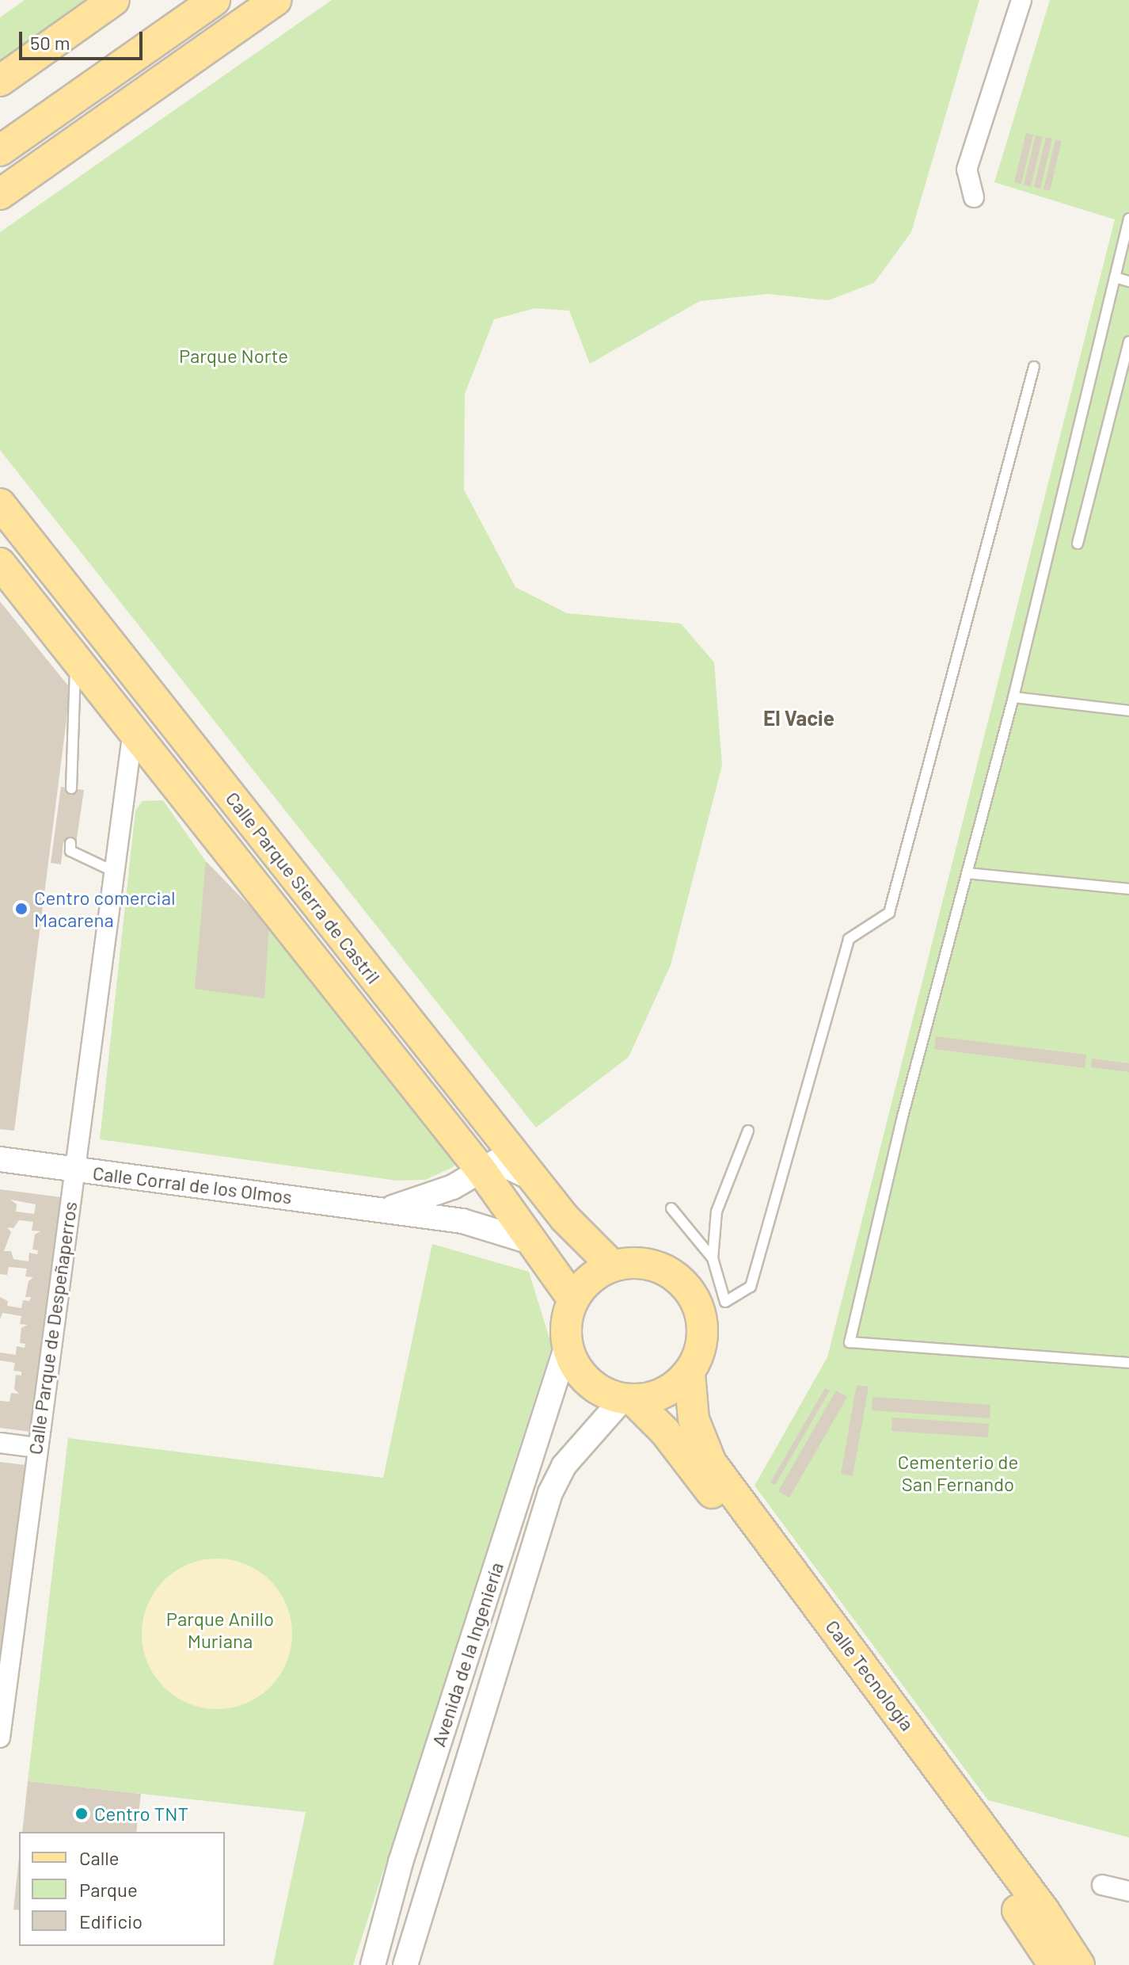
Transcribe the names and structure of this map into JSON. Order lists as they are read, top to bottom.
{
  "streets": {
    "main road": ["Calle Parque Sierra de Castril", "Calle Tecnología"],
    "street": ["Calle Corral de los Olmos", "Calle Parque de Despeñaperros", "Avenida de la Ingeniería"]
  },
  "crossings": [
    ["Calle Parque Sierra de Castril", "Calle Corral de los Olmos"],
    ["Calle Parque Sierra de Castril", "Calle Parque de Despeñaperros"],
    ["Calle Parque Sierra de Castril", "Avenida de la Ingeniería"],
    ["Calle Parque Sierra de Castril", "Calle Tecnología"],
    ["Calle Corral de los Olmos", "Calle Parque de Despeñaperros"],
    ["Avenida de la Ingeniería", "Calle Tecnología"]
  ],
  "districts": ["El Vacie"],
  "parks": ["Parque Norte", "Cementerio de San Fernando", "Parque Anillo Muriana"],
  "places": ["Centro comercial Macarena", "Centro TNT"],
  "legend": ["Calle", "Parque", "Edificio"],
  "scale_bar": "50 m"
}
